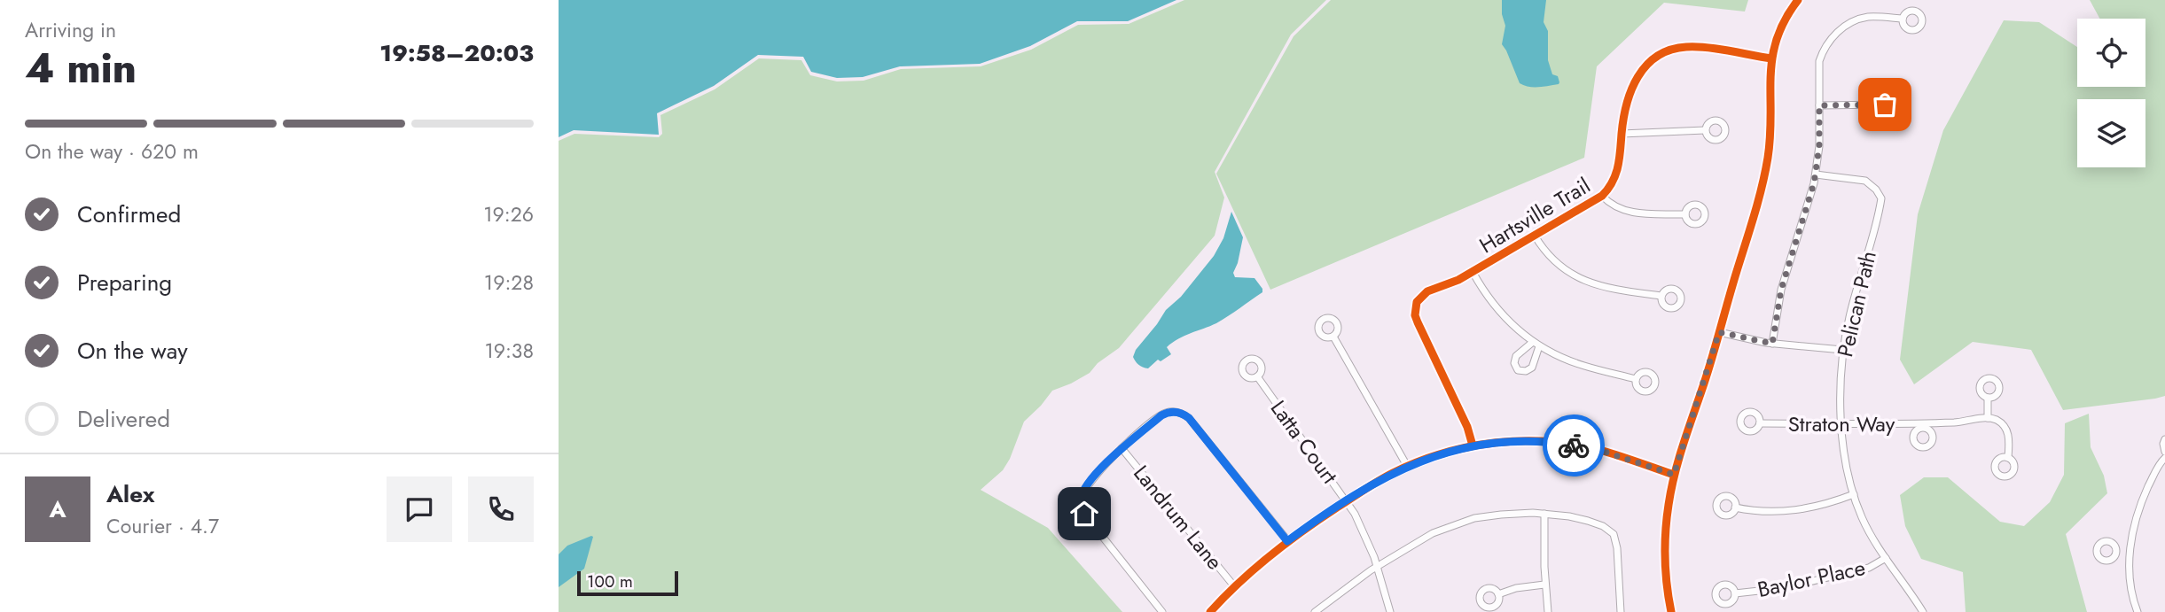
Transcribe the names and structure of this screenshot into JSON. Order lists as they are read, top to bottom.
{
  "streets": {
    "street": [
      "Hartsville Trail",
      "Pelican Path",
      "Straton Way",
      "Latta Court",
      "Landrum Lane",
      "Baylor Place"
    ]
  },
  "crossings": [
    ["Pelican Path", "Straton Way"],
    ["Pelican Path", "Baylor Place"]
  ],
  "scale_bar": "100 m",
  "page": {
    "heading": ["4 min", "Arriving in", "19:58–20:03"],
    "panel": ["Alex", "Courier · 4.7"],
    "bar": "On the way · 620 m",
    "list": [
      ["Confirmed", "19:26"],
      ["Preparing", "19:28"],
      ["On the way", "19:38"],
      "Delivered"
    ],
    "round": "A",
    "scale": "100 m"
  }
}
